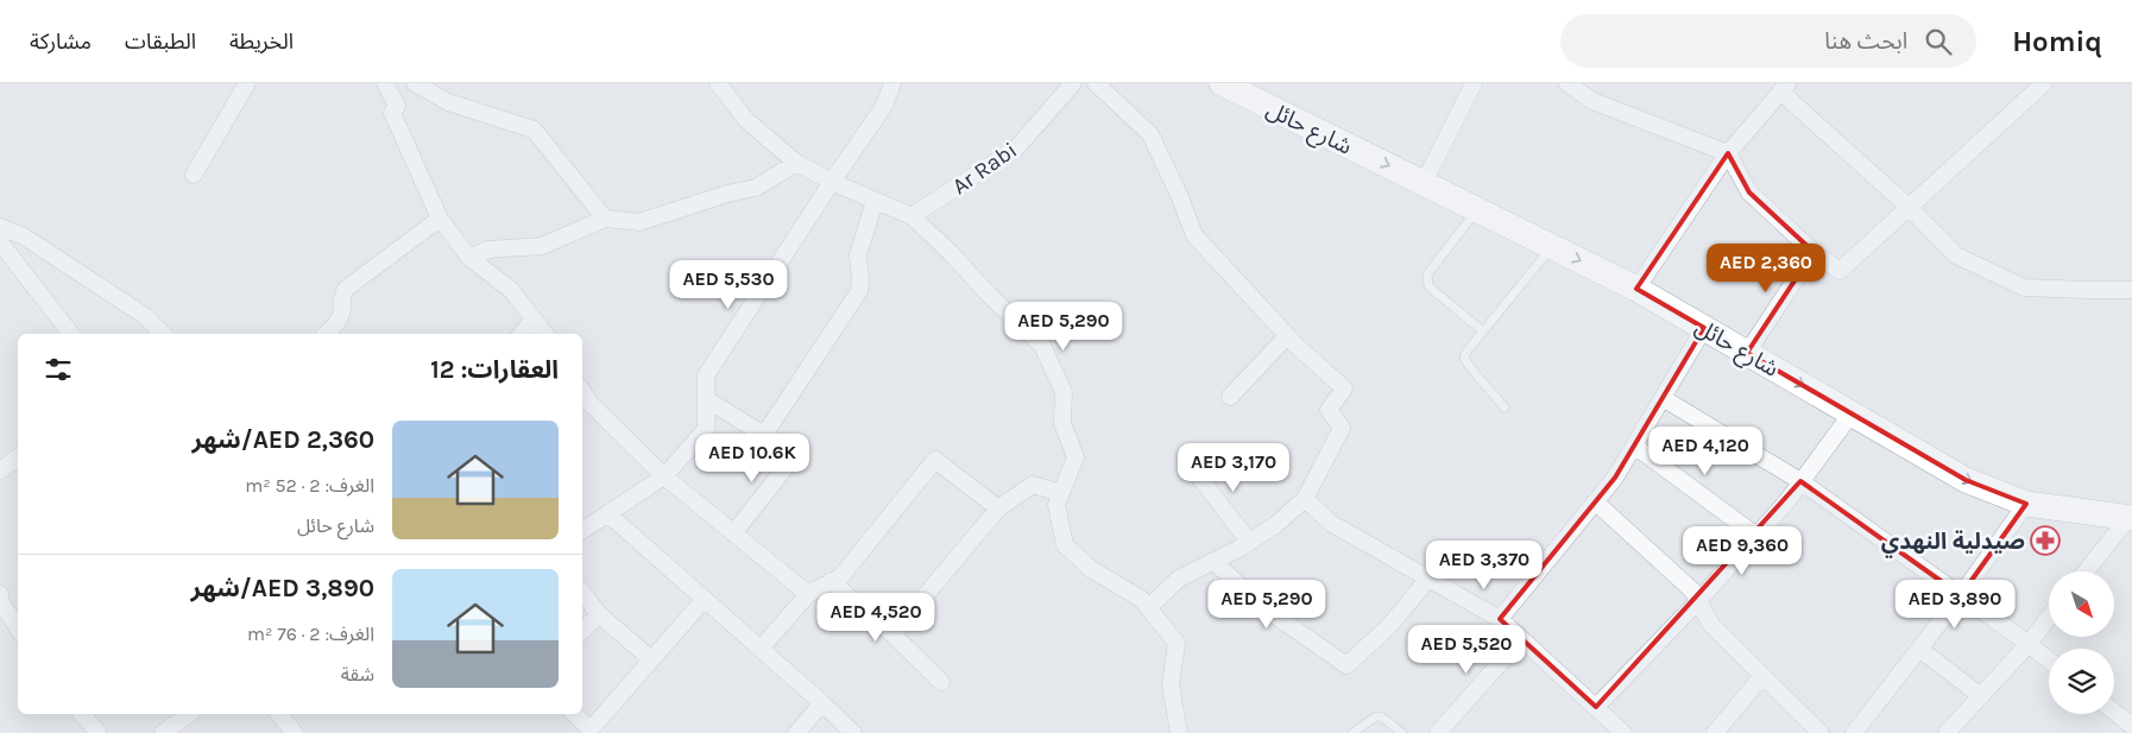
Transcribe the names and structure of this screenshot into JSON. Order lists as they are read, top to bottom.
{
  "streets": {
    "main road": ["شارع حائل"],
    "street": ["Ar Rabi"]
  },
  "one_way": ["شارع حائل"],
  "places": {
    "pharmacy": ["صيدلية النهدي"]
  },
  "north": "bottom right",
  "page": {
    "header": "Homiq",
    "search": "ابحث هنا",
    "nav": ["الخريطة", "الطبقات", "مشاركة"],
    "price": [
      "AED 2,360",
      "AED 5,530",
      "AED 5,290",
      "AED 4,120",
      "AED 10.6K",
      "AED 3,170",
      "AED 9,360",
      "AED 3,370",
      "AED 5,290",
      "AED 3,890",
      "AED 4,520",
      "AED 5,520"
    ],
    "heading": "العقارات: 12",
    "list": [
      {
        "name": "AED 2,360/شهر",
        "note": "الغرف: 2 · 52 m² · شارع حائل"
      },
      {
        "name": "AED 3,890/شهر",
        "note": "الغرف: 2 · 76 m² · شقة"
      }
    ]
  }
}
